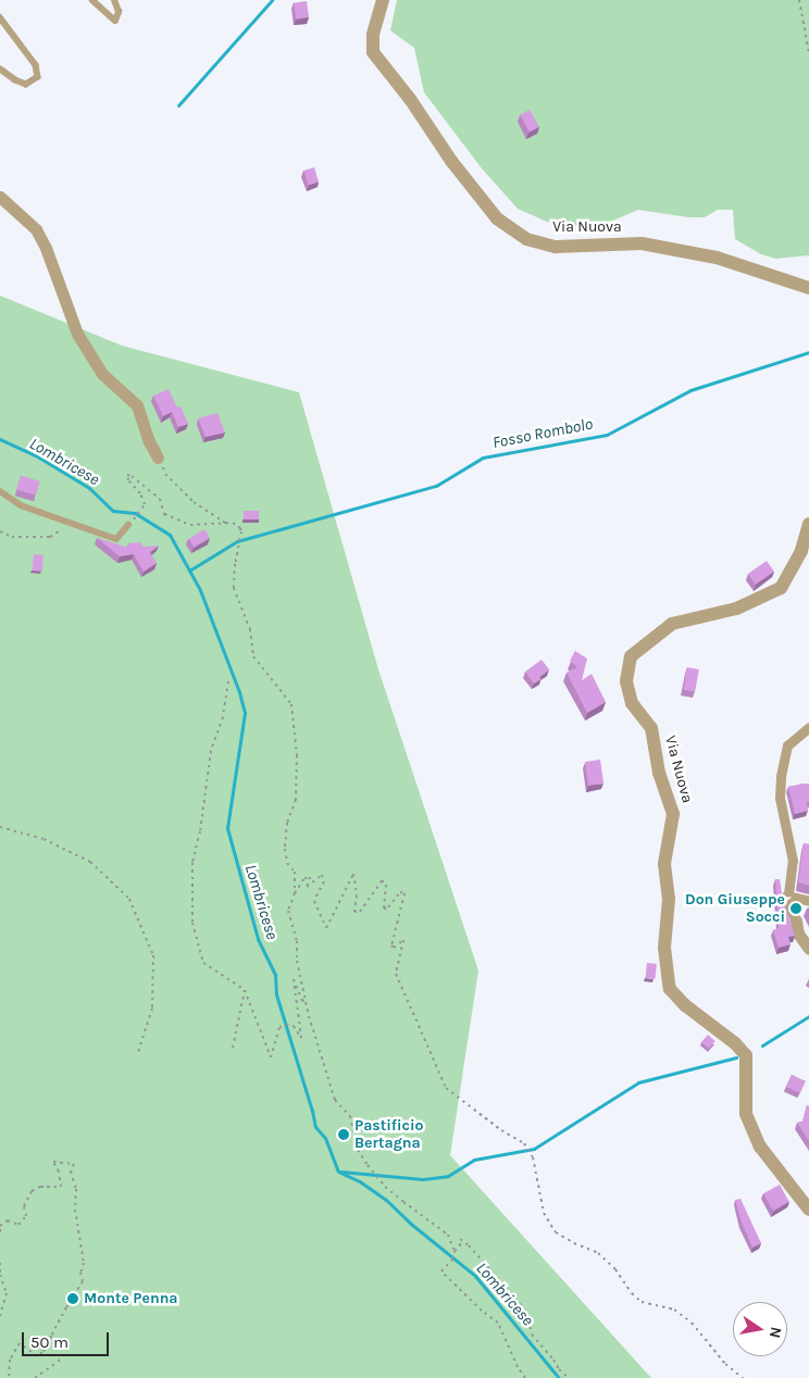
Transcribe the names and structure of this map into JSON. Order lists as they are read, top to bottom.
{
  "streets": {
    "street": ["Via Nuova"]
  },
  "water": ["Fosso Rombolo", "Lombricese"],
  "places": ["Don Giuseppe Socci", "Pastificio Bertagna", "Monte Penna"],
  "scale_bar": "50 m",
  "north": "right"
}
